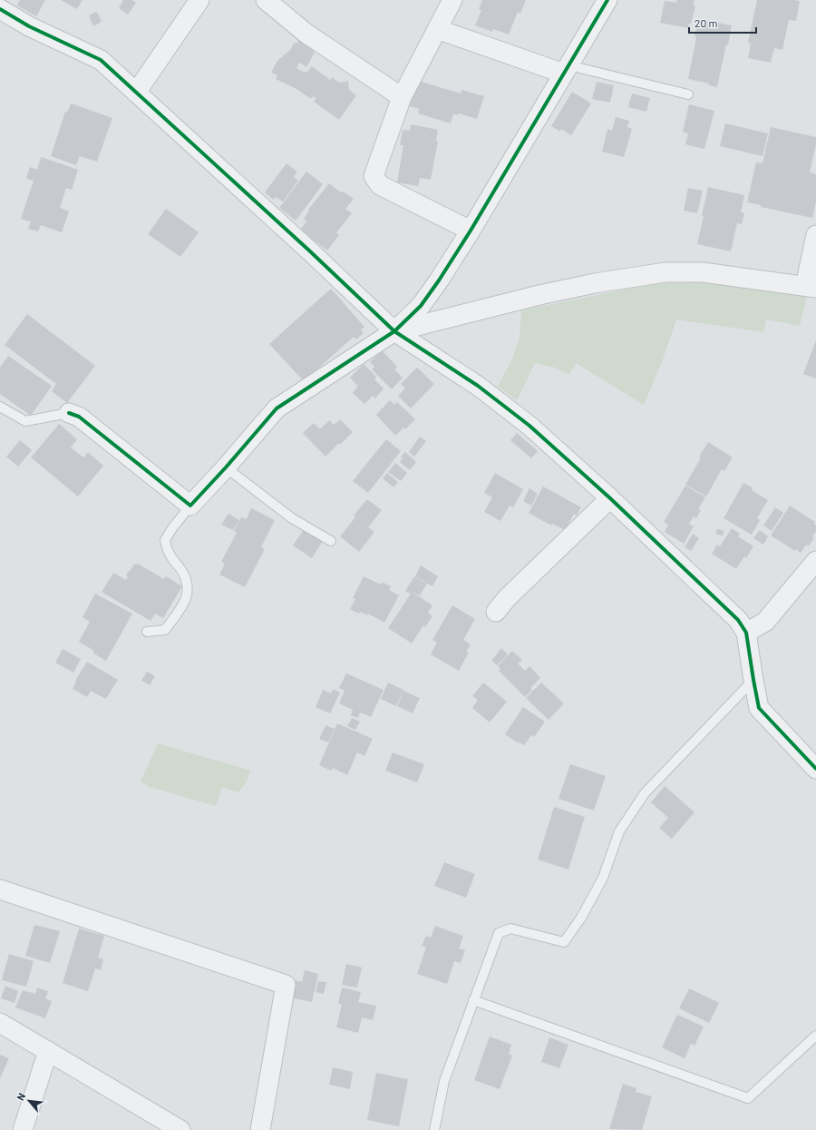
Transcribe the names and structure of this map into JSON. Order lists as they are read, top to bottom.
{
  "scale_bar": "20 m",
  "north": "top left"
}
